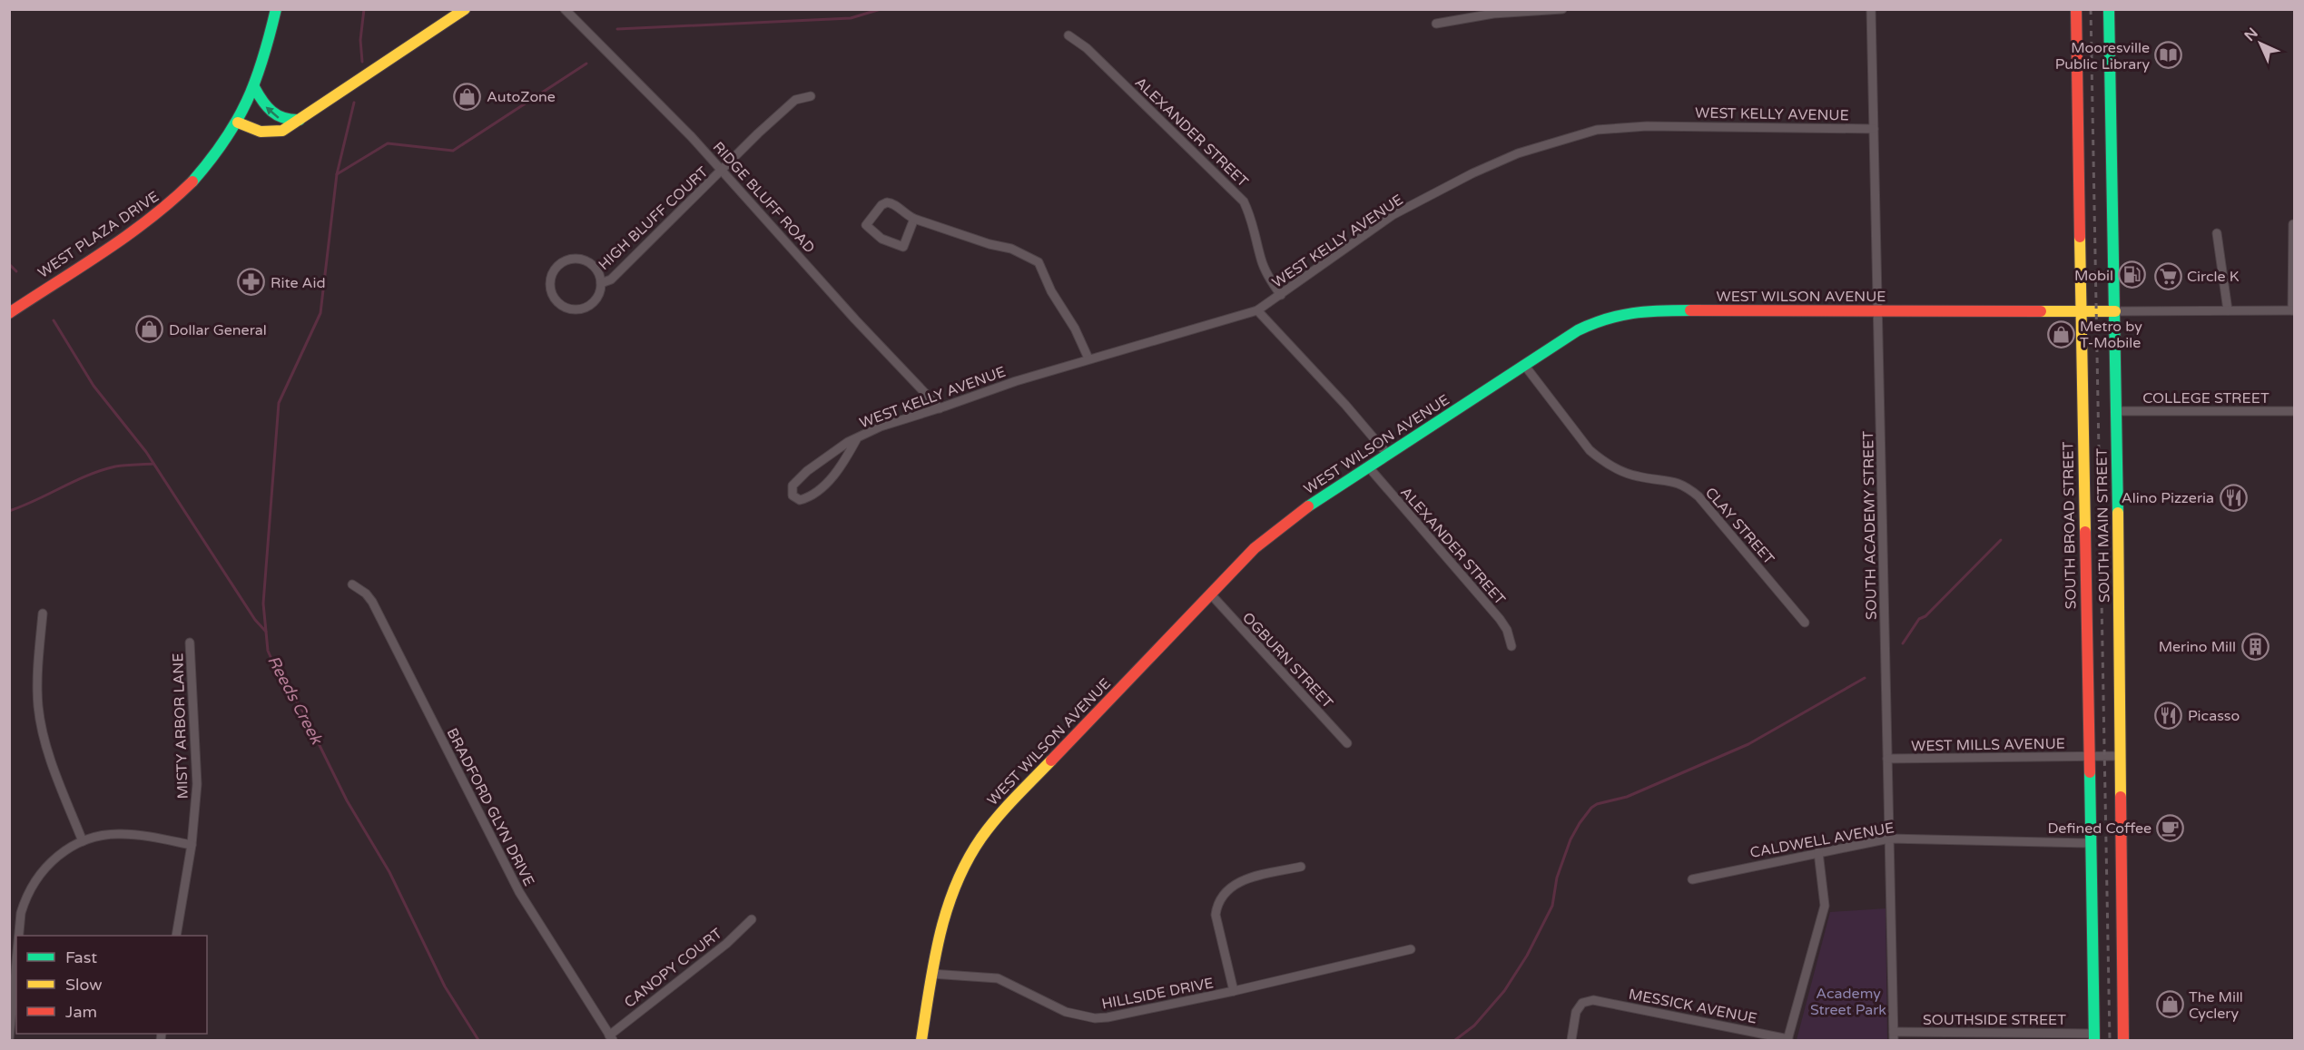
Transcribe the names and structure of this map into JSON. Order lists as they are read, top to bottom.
{
  "streets": {
    "street": [
      "WEST KELLY AVENUE",
      "ALEXANDER STREET",
      "RIDGE BLUFF ROAD",
      "HIGH BLUFF COURT",
      "WEST PLAZA DRIVE",
      "WEST WILSON AVENUE",
      "COLLEGE STREET",
      "CLAY STREET",
      "SOUTH ACADEMY STREET",
      "SOUTH BROAD STREET",
      "SOUTH MAIN STREET",
      "OGBURN STREET",
      "MISTY ARBOR LANE",
      "WEST MILLS AVENUE",
      "BRADFORD GLYN DRIVE",
      "CALDWELL AVENUE",
      "CANOPY COURT",
      "HILLSIDE DRIVE",
      "MESSICK AVENUE",
      "SOUTHSIDE STREET"
    ]
  },
  "crossings": [
    ["WEST KELLY AVENUE", "ALEXANDER STREET"],
    ["WEST KELLY AVENUE", "RIDGE BLUFF ROAD"],
    ["WEST KELLY AVENUE", "SOUTH ACADEMY STREET"],
    ["ALEXANDER STREET", "WEST WILSON AVENUE"],
    ["RIDGE BLUFF ROAD", "HIGH BLUFF COURT"],
    ["WEST WILSON AVENUE", "CLAY STREET"],
    ["WEST WILSON AVENUE", "SOUTH ACADEMY STREET"],
    ["WEST WILSON AVENUE", "SOUTH BROAD STREET"],
    ["WEST WILSON AVENUE", "SOUTH MAIN STREET"],
    ["WEST WILSON AVENUE", "OGBURN STREET"],
    ["WEST WILSON AVENUE", "HILLSIDE DRIVE"],
    ["COLLEGE STREET", "SOUTH MAIN STREET"],
    ["SOUTH ACADEMY STREET", "WEST MILLS AVENUE"],
    ["SOUTH ACADEMY STREET", "CALDWELL AVENUE"],
    ["SOUTH ACADEMY STREET", "SOUTHSIDE STREET"],
    ["SOUTH BROAD STREET", "WEST MILLS AVENUE"],
    ["SOUTH BROAD STREET", "CALDWELL AVENUE"],
    ["SOUTH BROAD STREET", "SOUTHSIDE STREET"],
    ["SOUTH MAIN STREET", "WEST MILLS AVENUE"],
    ["BRADFORD GLYN DRIVE", "CANOPY COURT"]
  ],
  "water": ["Reeds Creek"],
  "parks": ["Academy Street Park"],
  "places": {
    "library": ["Mooresville Public Library"],
    "shop": [
      "AutoZone",
      "Dollar General",
      "Metro by T-Mobile",
      "The Mill Cyclery"
    ],
    "fuel station": ["Mobil"],
    "supermarket": ["Circle K"],
    "pharmacy": ["Rite Aid"],
    "restaurant": ["Alino Pizzeria", "Picasso"],
    "building": ["Merino Mill"],
    "cafe": ["Defined Coffee"]
  },
  "legend": ["Fast", "Slow", "Jam"],
  "north": "top left"
}
